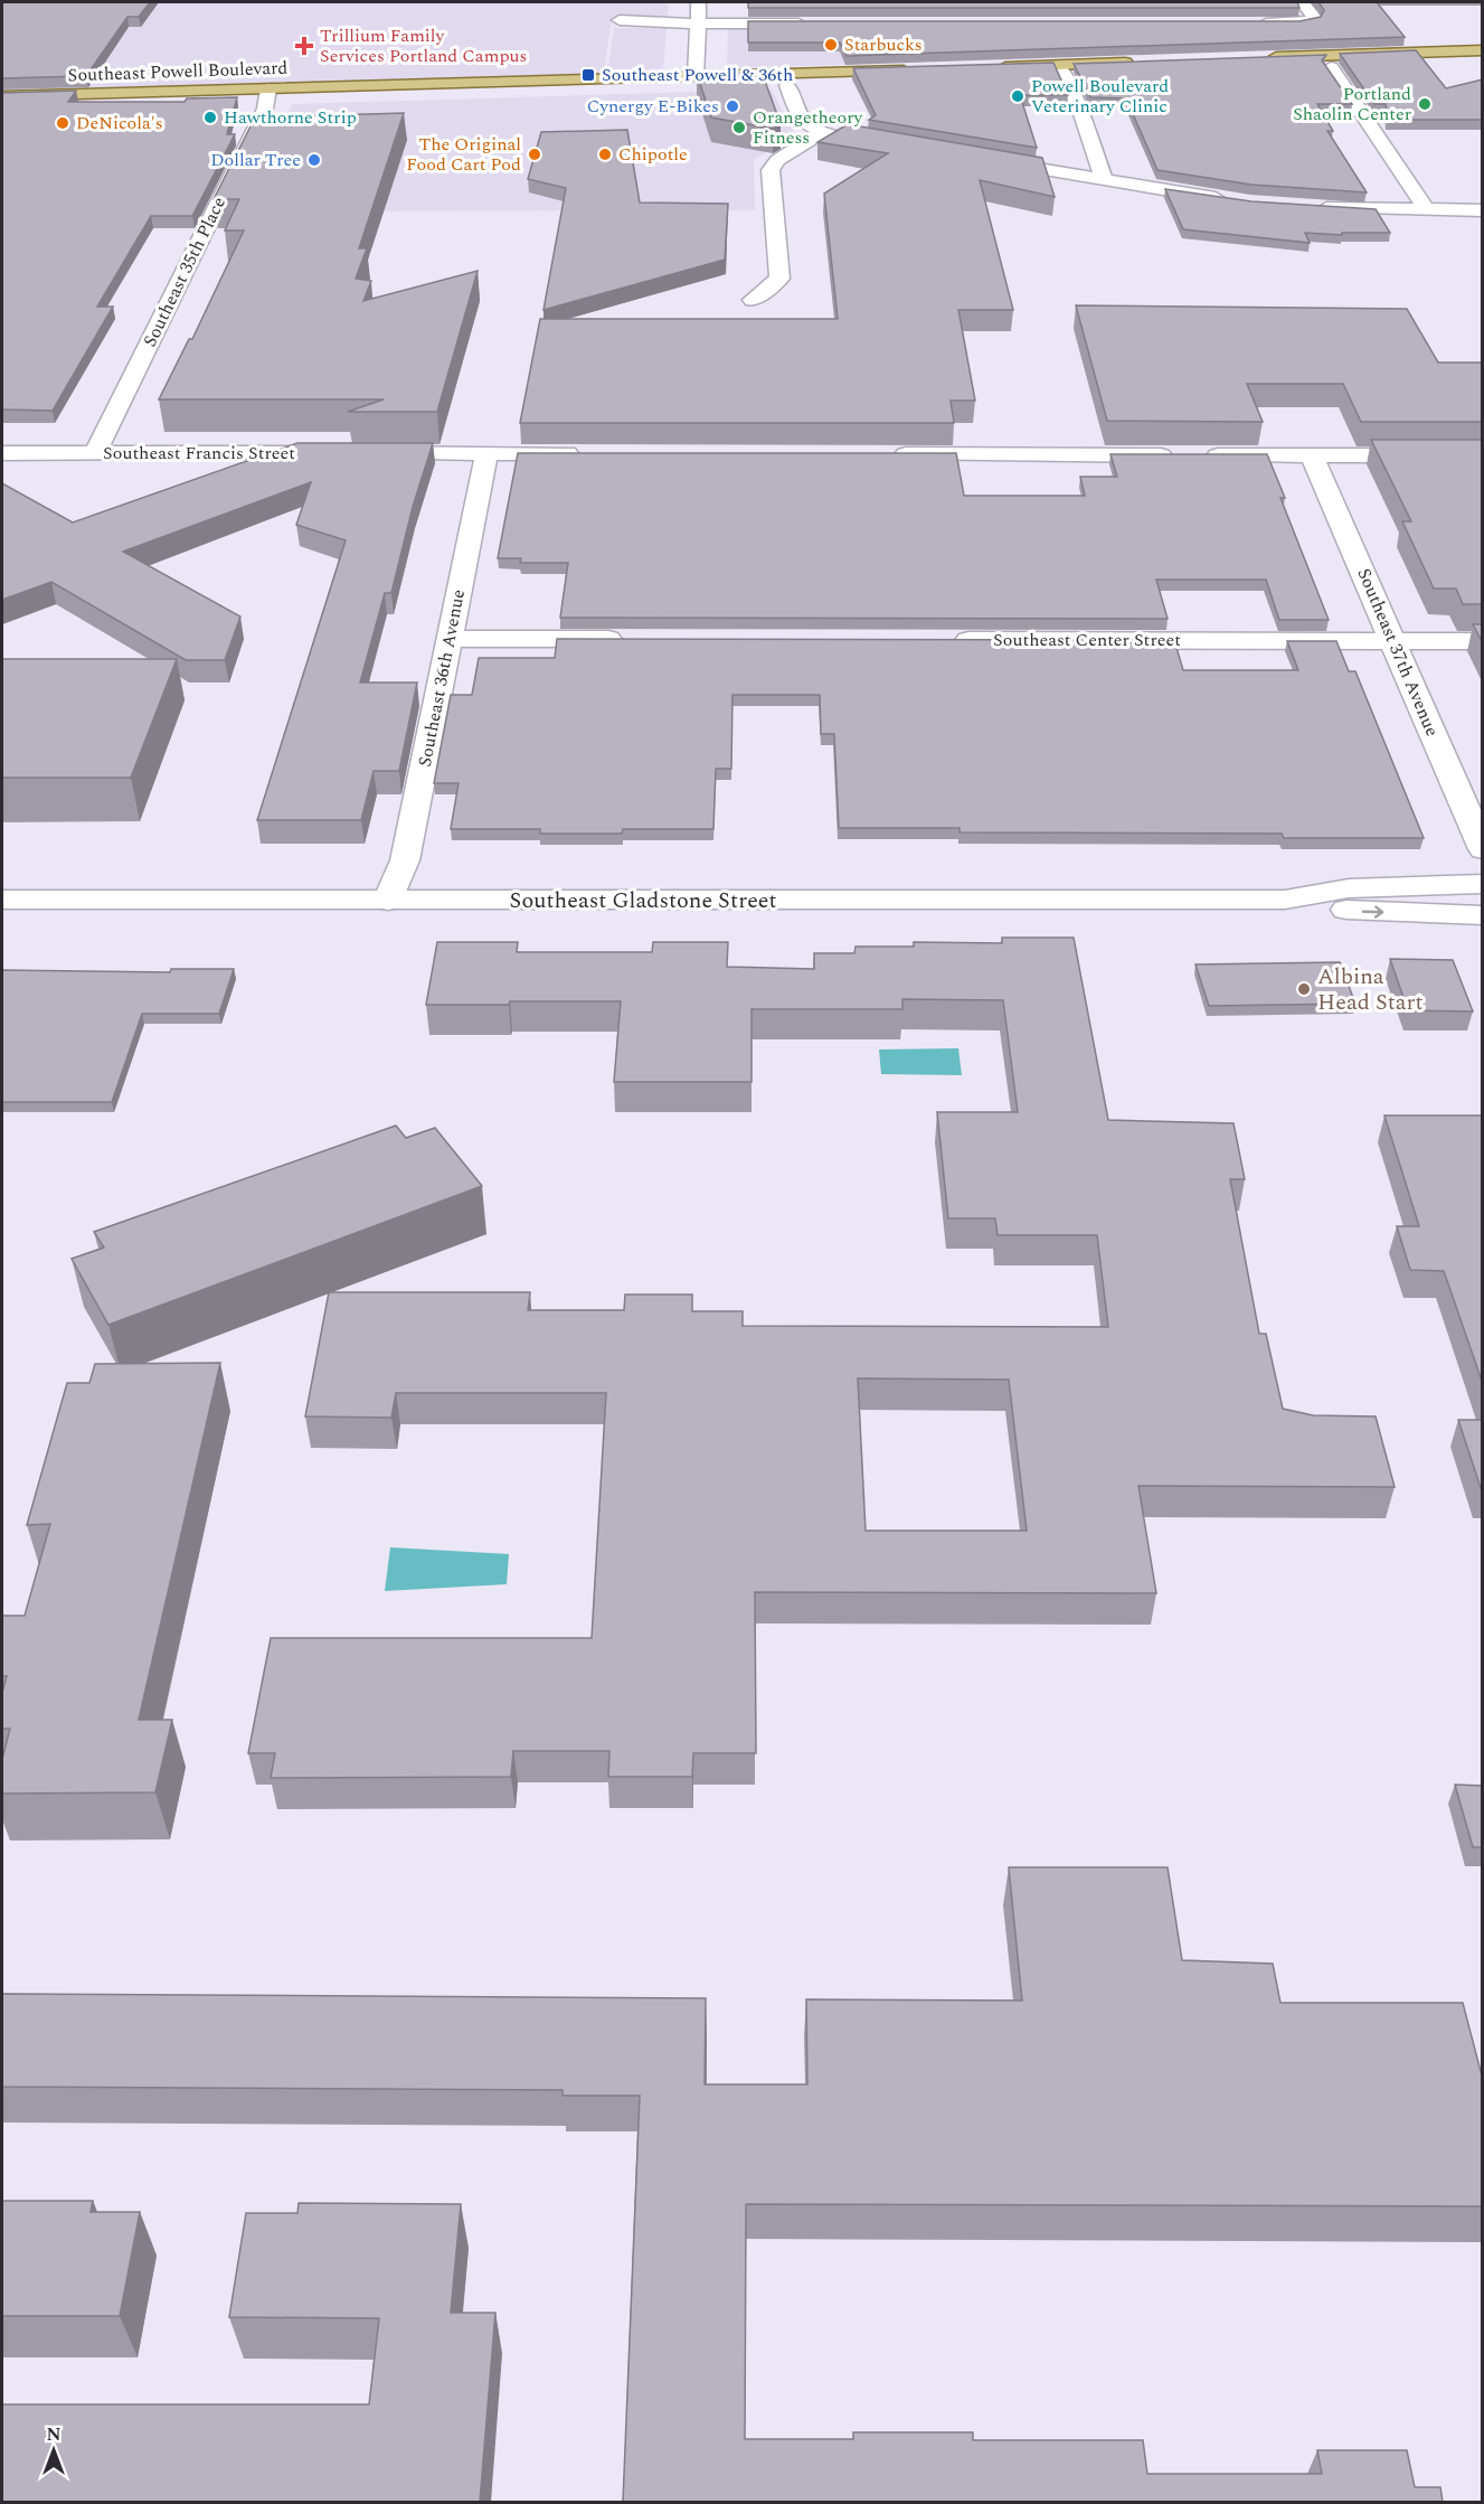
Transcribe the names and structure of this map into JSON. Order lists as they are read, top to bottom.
{
  "streets": {
    "main road": ["Southeast Powell Boulevard"],
    "street": [
      "Southeast 35th Place",
      "Southeast Francis Street",
      "Southeast Center Street",
      "Southeast 37th Avenue",
      "Southeast 36th Avenue",
      "Southeast Gladstone Street"
    ]
  },
  "crossings": [
    ["Southeast Powell Boulevard", "Southeast 35th Place"],
    ["Southeast 35th Place", "Southeast Francis Street"],
    ["Southeast Center Street", "Southeast 37th Avenue"],
    ["Southeast 36th Avenue", "Southeast Gladstone Street"]
  ],
  "places": {
    "other": [
      "Starbucks",
      "Powell Boulevard Veterinary Clinic",
      "Portland Shaolin Center",
      "Cynergy E-Bikes",
      "Hawthorne Strip",
      "DeNicola's",
      "Orangetheory Fitness",
      "The Original Food Cart Pod",
      "Chipotle",
      "Dollar Tree",
      "Albina Head Start"
    ],
    "health": ["Trillium Family Services Portland Campus"],
    "transit": ["Southeast Powell & 36th"]
  },
  "north": "top"
}
